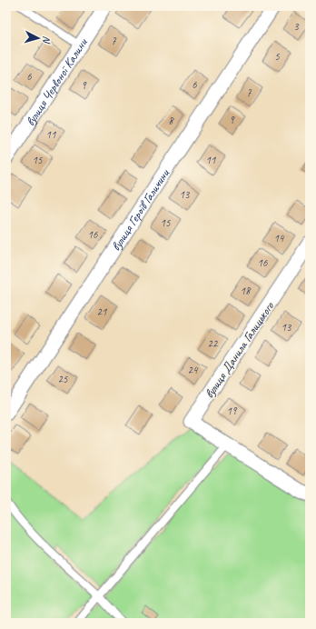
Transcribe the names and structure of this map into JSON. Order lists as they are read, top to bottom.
{
  "streets": {
    "street": ["вулиця Червоної Калини", "вулиця Героїв Галичини", "вулиця Данила Галицького"]
  },
  "house_numbers": [
    "3",
    "7",
    "5",
    "6",
    "6",
    "9",
    "7",
    "9",
    "8",
    "11",
    "15",
    "11",
    "13",
    "15",
    "16",
    "14",
    "16",
    "18",
    "21",
    "13",
    "22",
    "24",
    "25",
    "19"
  ],
  "north": "right"
}
